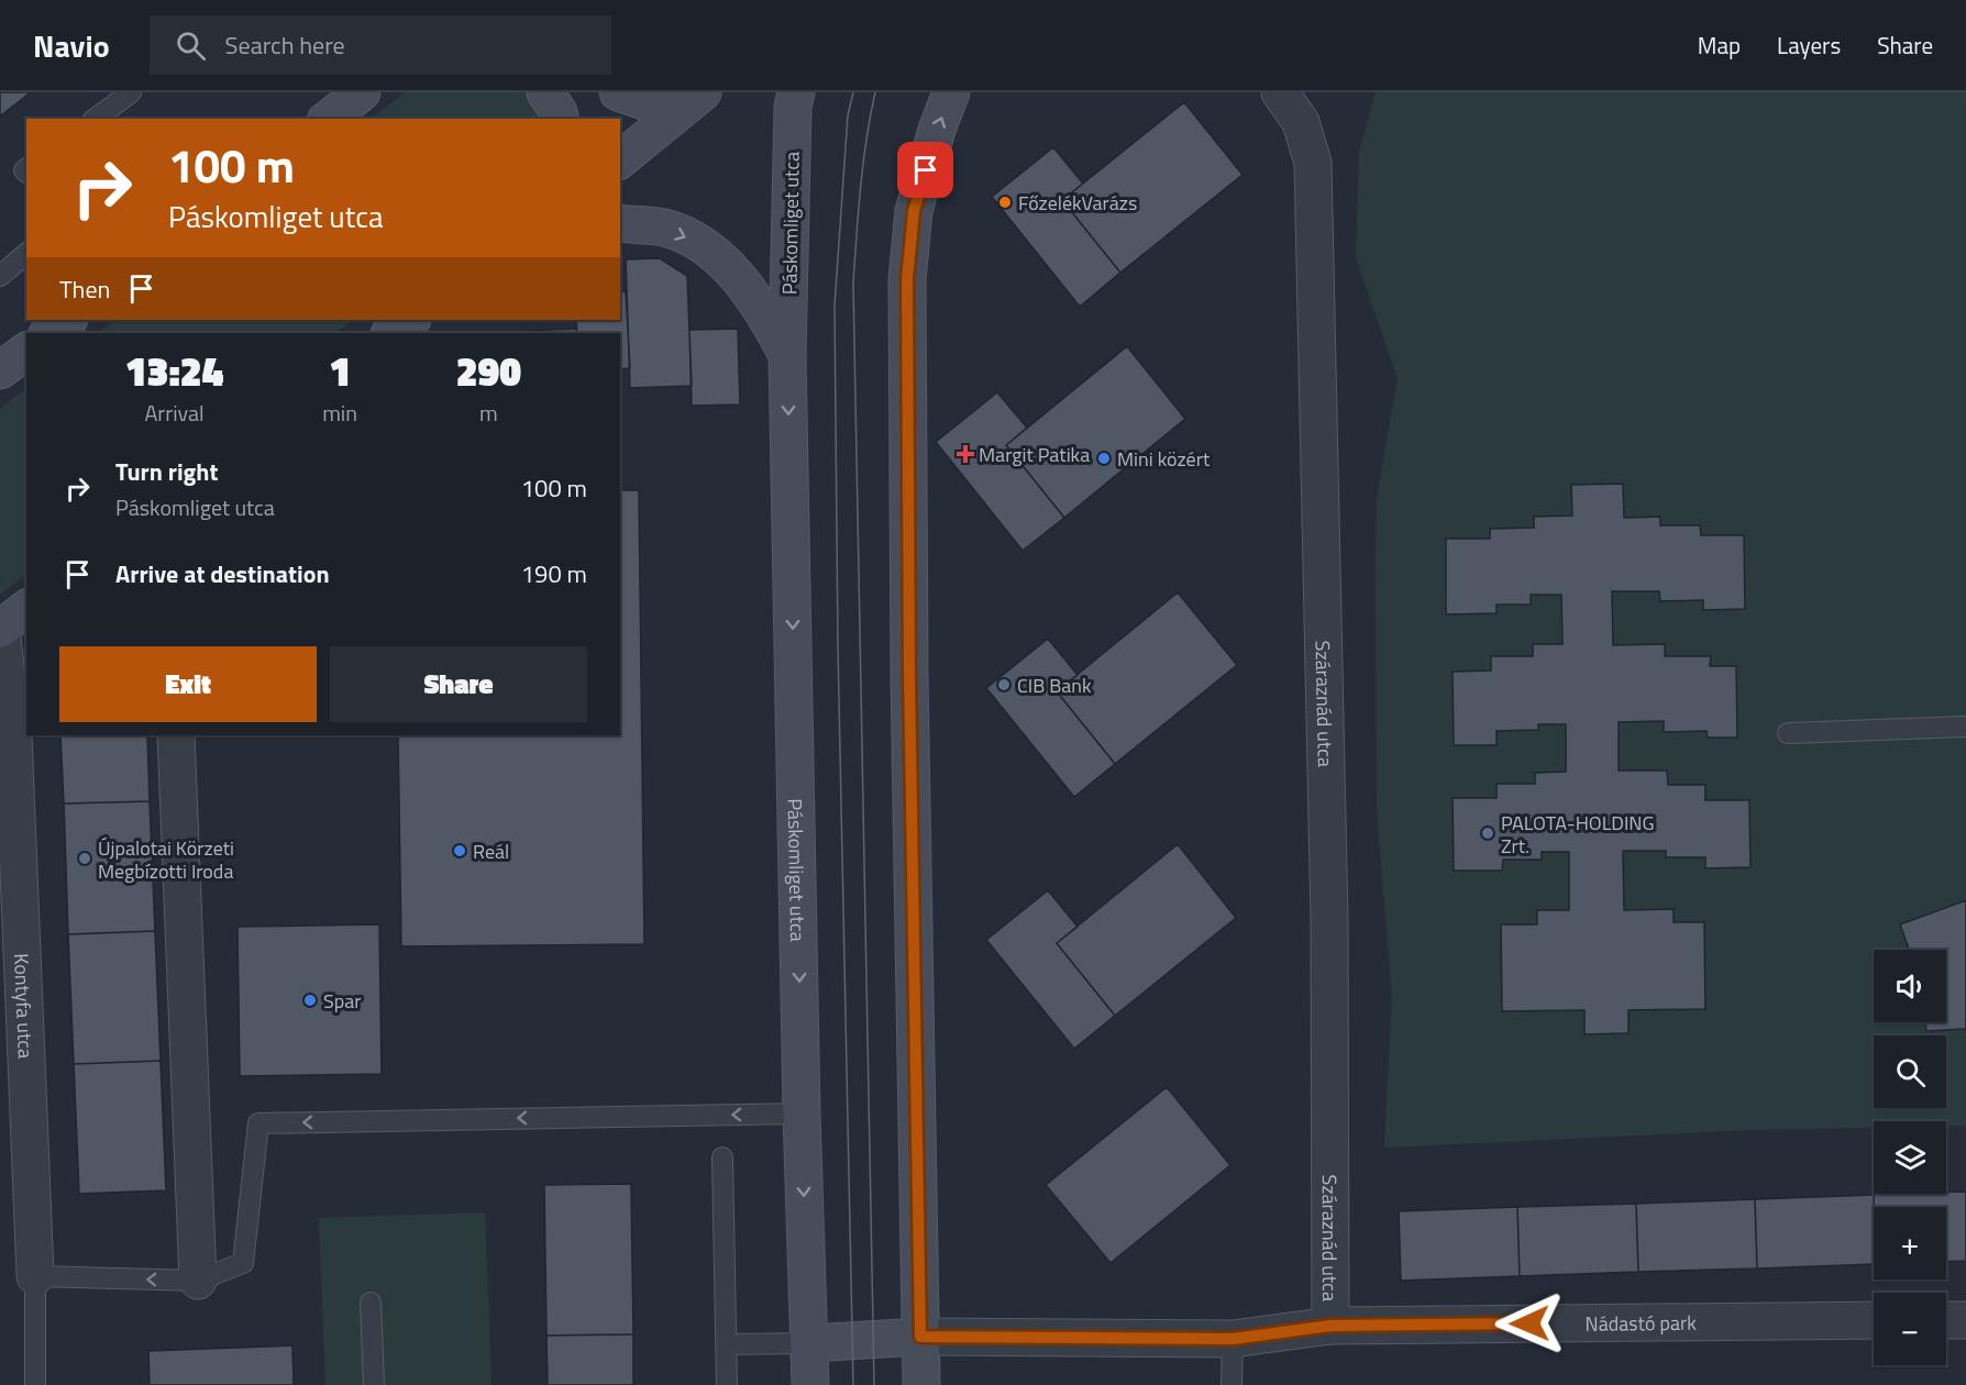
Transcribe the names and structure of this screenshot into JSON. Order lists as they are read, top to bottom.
{
  "streets": {
    "street": [
      "Páskomliget utca",
      "Száraznád utca",
      "Kontyfa utca",
      "Nádastó park"
    ]
  },
  "crossings": [
    ["Száraznád utca", "Nádastó park"]
  ],
  "places": {
    "other": [
      "FőzelékVarázs",
      "Mini közért",
      "CIB Bank",
      "PALOTA-HOLDING Zrt.",
      "Reál",
      "Újpalotai Körzeti Megbízotti Iroda",
      "Spar"
    ],
    "health": ["Margit Patika"]
  },
  "page": {
    "header": "Navio",
    "search": "Search here",
    "nav": ["Map", "Layers", "Share"],
    "turn": ["100 m", "Páskomliget utca"],
    "then": "Then",
    "eta": [
      "13:24",
      "Arrival",
      "1",
      "min",
      "290",
      "m"
    ],
    "list": [
      {
        "name": "Turn right",
        "note": "Páskomliget utca",
        "value": "100 m"
      },
      {
        "name": "Arrive at destination",
        "value": "190 m"
      }
    ],
    "buttons": ["Exit", "Share"],
    "map_buttons": ["+", "−"]
  }
}
